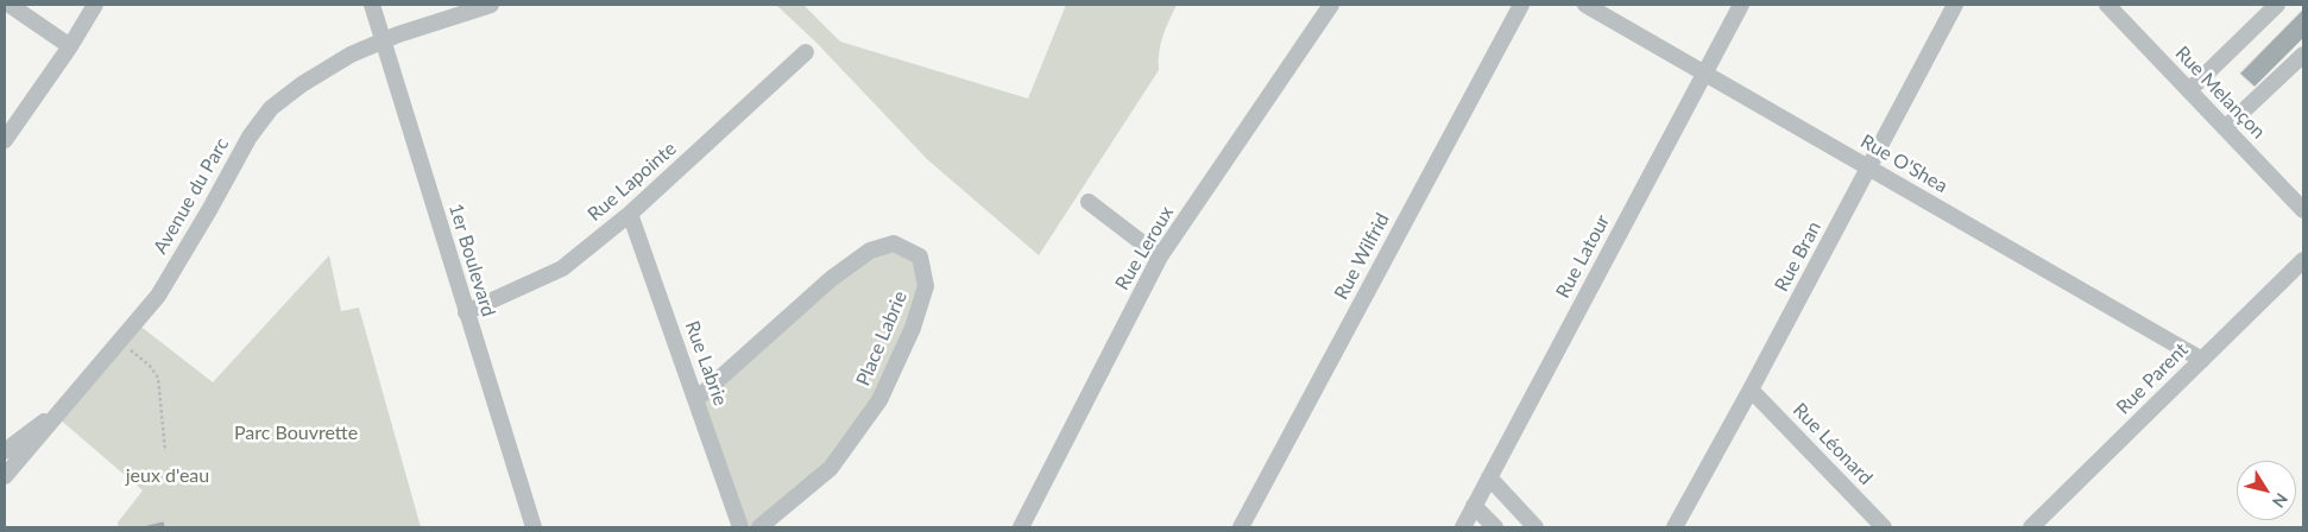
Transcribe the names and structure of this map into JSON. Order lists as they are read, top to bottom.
{
  "streets": {
    "street": [
      "Rue Melançon",
      "Rue O'Shea",
      "Rue Lapointe",
      "Avenue du Parc",
      "Rue Leroux",
      "Rue Wilfrid",
      "Rue Latour",
      "Rue Bran",
      "1er Boulevard",
      "Place Labrie",
      "Rue Labrie",
      "Rue Parent",
      "Rue Léonard"
    ]
  },
  "crossings": [
    ["Rue O'Shea", "Rue Latour"],
    ["Rue O'Shea", "Rue Bran"],
    ["Rue O'Shea", "Rue Parent"],
    ["Rue Lapointe", "1er Boulevard"],
    ["Rue Lapointe", "Rue Labrie"],
    ["Avenue du Parc", "1er Boulevard"],
    ["Rue Bran", "Rue Léonard"],
    ["Place Labrie", "Rue Labrie"]
  ],
  "parks": ["Parc Bouvrette", "jeux d'eau"],
  "north": "bottom right"
}
